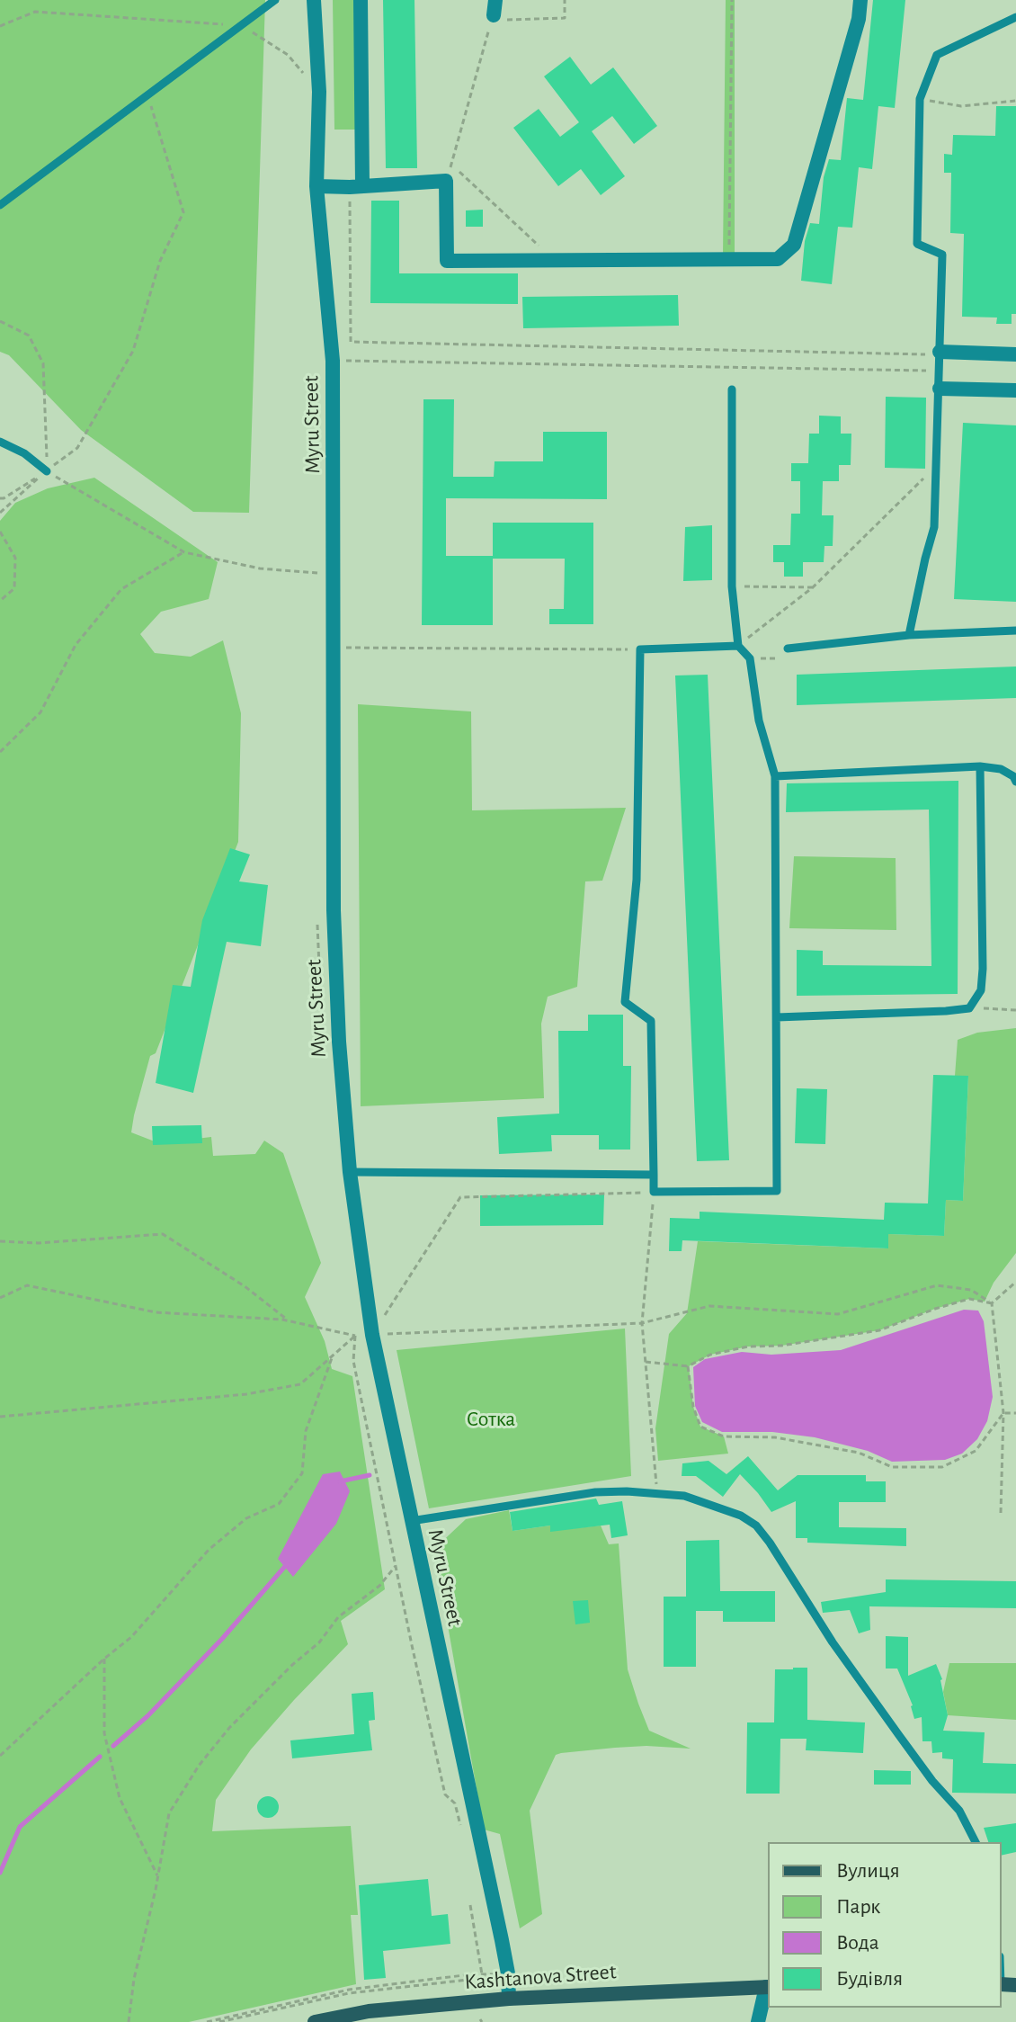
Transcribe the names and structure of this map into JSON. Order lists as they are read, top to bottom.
{
  "streets": {
    "main road": ["Kashtanova Street"],
    "street": ["Myru Street"]
  },
  "crossings": [
    ["Myru Street", "Kashtanova Street"]
  ],
  "parks": ["Сотка"],
  "legend": [
    "Вулиця",
    "Парк",
    "Вода",
    "Будівля"
  ]
}
